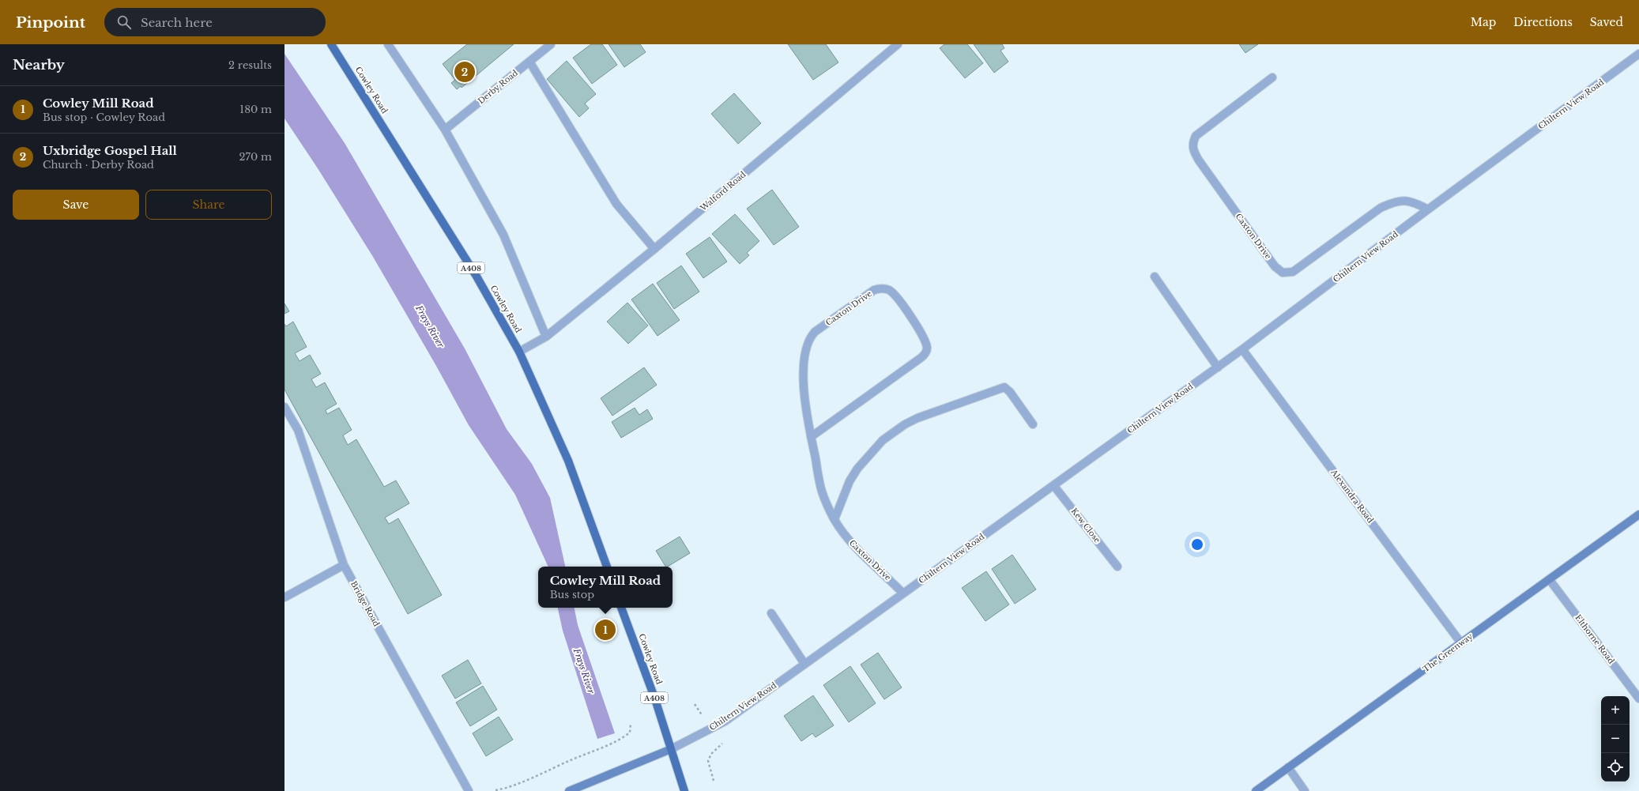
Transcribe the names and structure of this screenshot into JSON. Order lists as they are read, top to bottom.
{
  "streets": {
    "main road": ["Cowley Road", "A408"],
    "street": [
      "Derby Road",
      "Chiltern View Road",
      "Walford Road",
      "Caxton Drive",
      "Alexandra Road",
      "Kew Close",
      "Bridge Road",
      "Elthorne Road",
      "The Greenway"
    ]
  },
  "crossings": [
    ["Cowley Road", "Chiltern View Road"],
    ["Cowley Road", "Walford Road"],
    ["Chiltern View Road", "Caxton Drive"],
    ["Chiltern View Road", "Alexandra Road"],
    ["Chiltern View Road", "Kew Close"],
    ["Alexandra Road", "The Greenway"],
    ["Elthorne Road", "The Greenway"]
  ],
  "water": ["Frays River"],
  "page": {
    "header": "Pinpoint",
    "search": "Search here",
    "nav": ["Map", "Directions", "Saved"],
    "heading": ["Nearby", "2 results"],
    "pins": ["2", "1"],
    "list": [
      {
        "mark": "1",
        "name": "Cowley Mill Road",
        "note": "Bus stop · Cowley Road",
        "value": "180 m"
      },
      {
        "mark": "2",
        "name": "Uxbridge Gospel Hall",
        "note": "Church · Derby Road",
        "value": "270 m"
      }
    ],
    "buttons": ["Save", "Share"],
    "popup": ["Cowley Mill Road", "Bus stop"],
    "map_buttons": ["+", "−"]
  }
}
